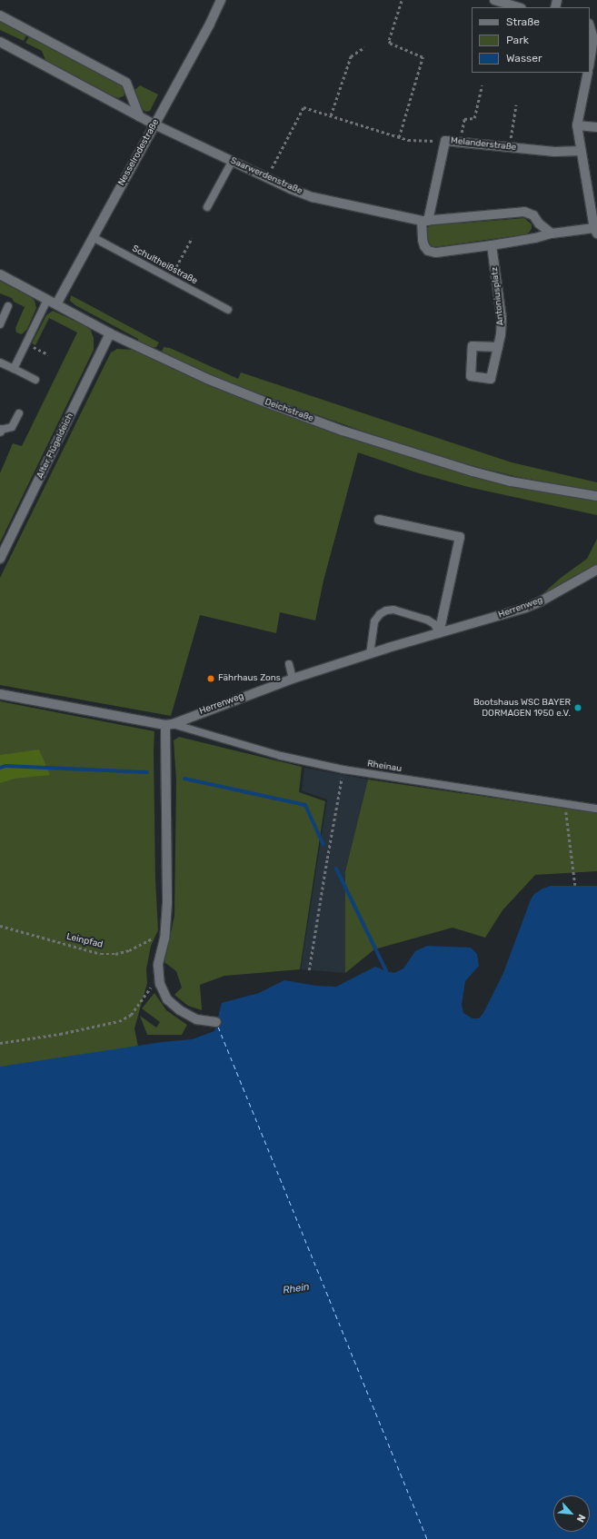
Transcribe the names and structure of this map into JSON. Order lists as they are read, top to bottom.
{
  "streets": {
    "street": [
      "Melanderstraße",
      "Nesselrodestraße",
      "Saarwerdenstraße",
      "Antoniusplatz",
      "Deichstraße",
      "Alter Flügeldeich",
      "Herrenweg"
    ],
    "lane": ["Schultheißstraße", "Rheinau"],
    "path": ["Leinpfad"]
  },
  "crossings": [
    ["Melanderstraße", "Saarwerdenstraße"],
    ["Nesselrodestraße", "Saarwerdenstraße"],
    ["Nesselrodestraße", "Schultheißstraße"],
    ["Nesselrodestraße", "Deichstraße"],
    ["Deichstraße", "Alter Flügeldeich"],
    ["Herrenweg", "Rheinau"]
  ],
  "water": ["Rhein"],
  "places": ["Fährhaus Zons", "Bootshaus WSC BAYER DORMAGEN 1950 e.V."],
  "legend": ["Straße", "Park", "Wasser"],
  "north": "bottom right"
}
